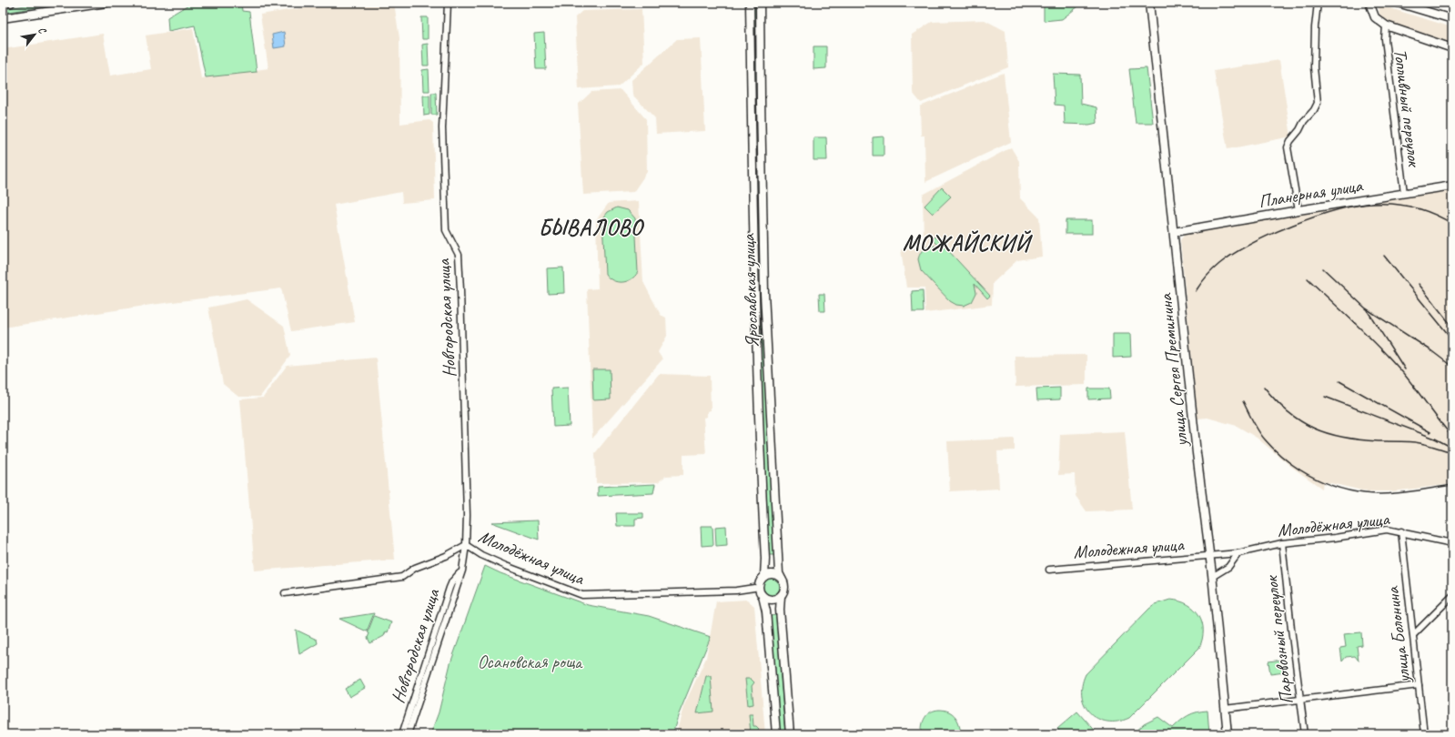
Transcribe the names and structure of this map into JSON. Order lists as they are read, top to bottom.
{
  "streets": {
    "main road": ["Планерная улица", "Ярославская улица", "улица Сергея Преминина"],
    "street": [
      "Топливный переулок",
      "Новгородская улица",
      "Молодёжная улица",
      "Молодежная улица",
      "улица Болонина",
      "Паровозный переулок"
    ]
  },
  "crossings": [
    ["Топливный переулок", "Планерная улица"],
    ["Планерная улица", "улица Сергея Преминина"],
    ["Новгородская улица", "Молодёжная улица"],
    ["улица Сергея Преминина", "Молодёжная улица"],
    ["улица Сергея Преминина", "Молодежная улица"],
    ["Молодёжная улица", "Молодежная улица"],
    ["Молодёжная улица", "улица Болонина"],
    ["Молодёжная улица", "Паровозный переулок"]
  ],
  "districts": ["БЫВАЛОВО", "МОЖАЙСКИЙ"],
  "parks": ["Осановская роща"],
  "north": "top right"
}
